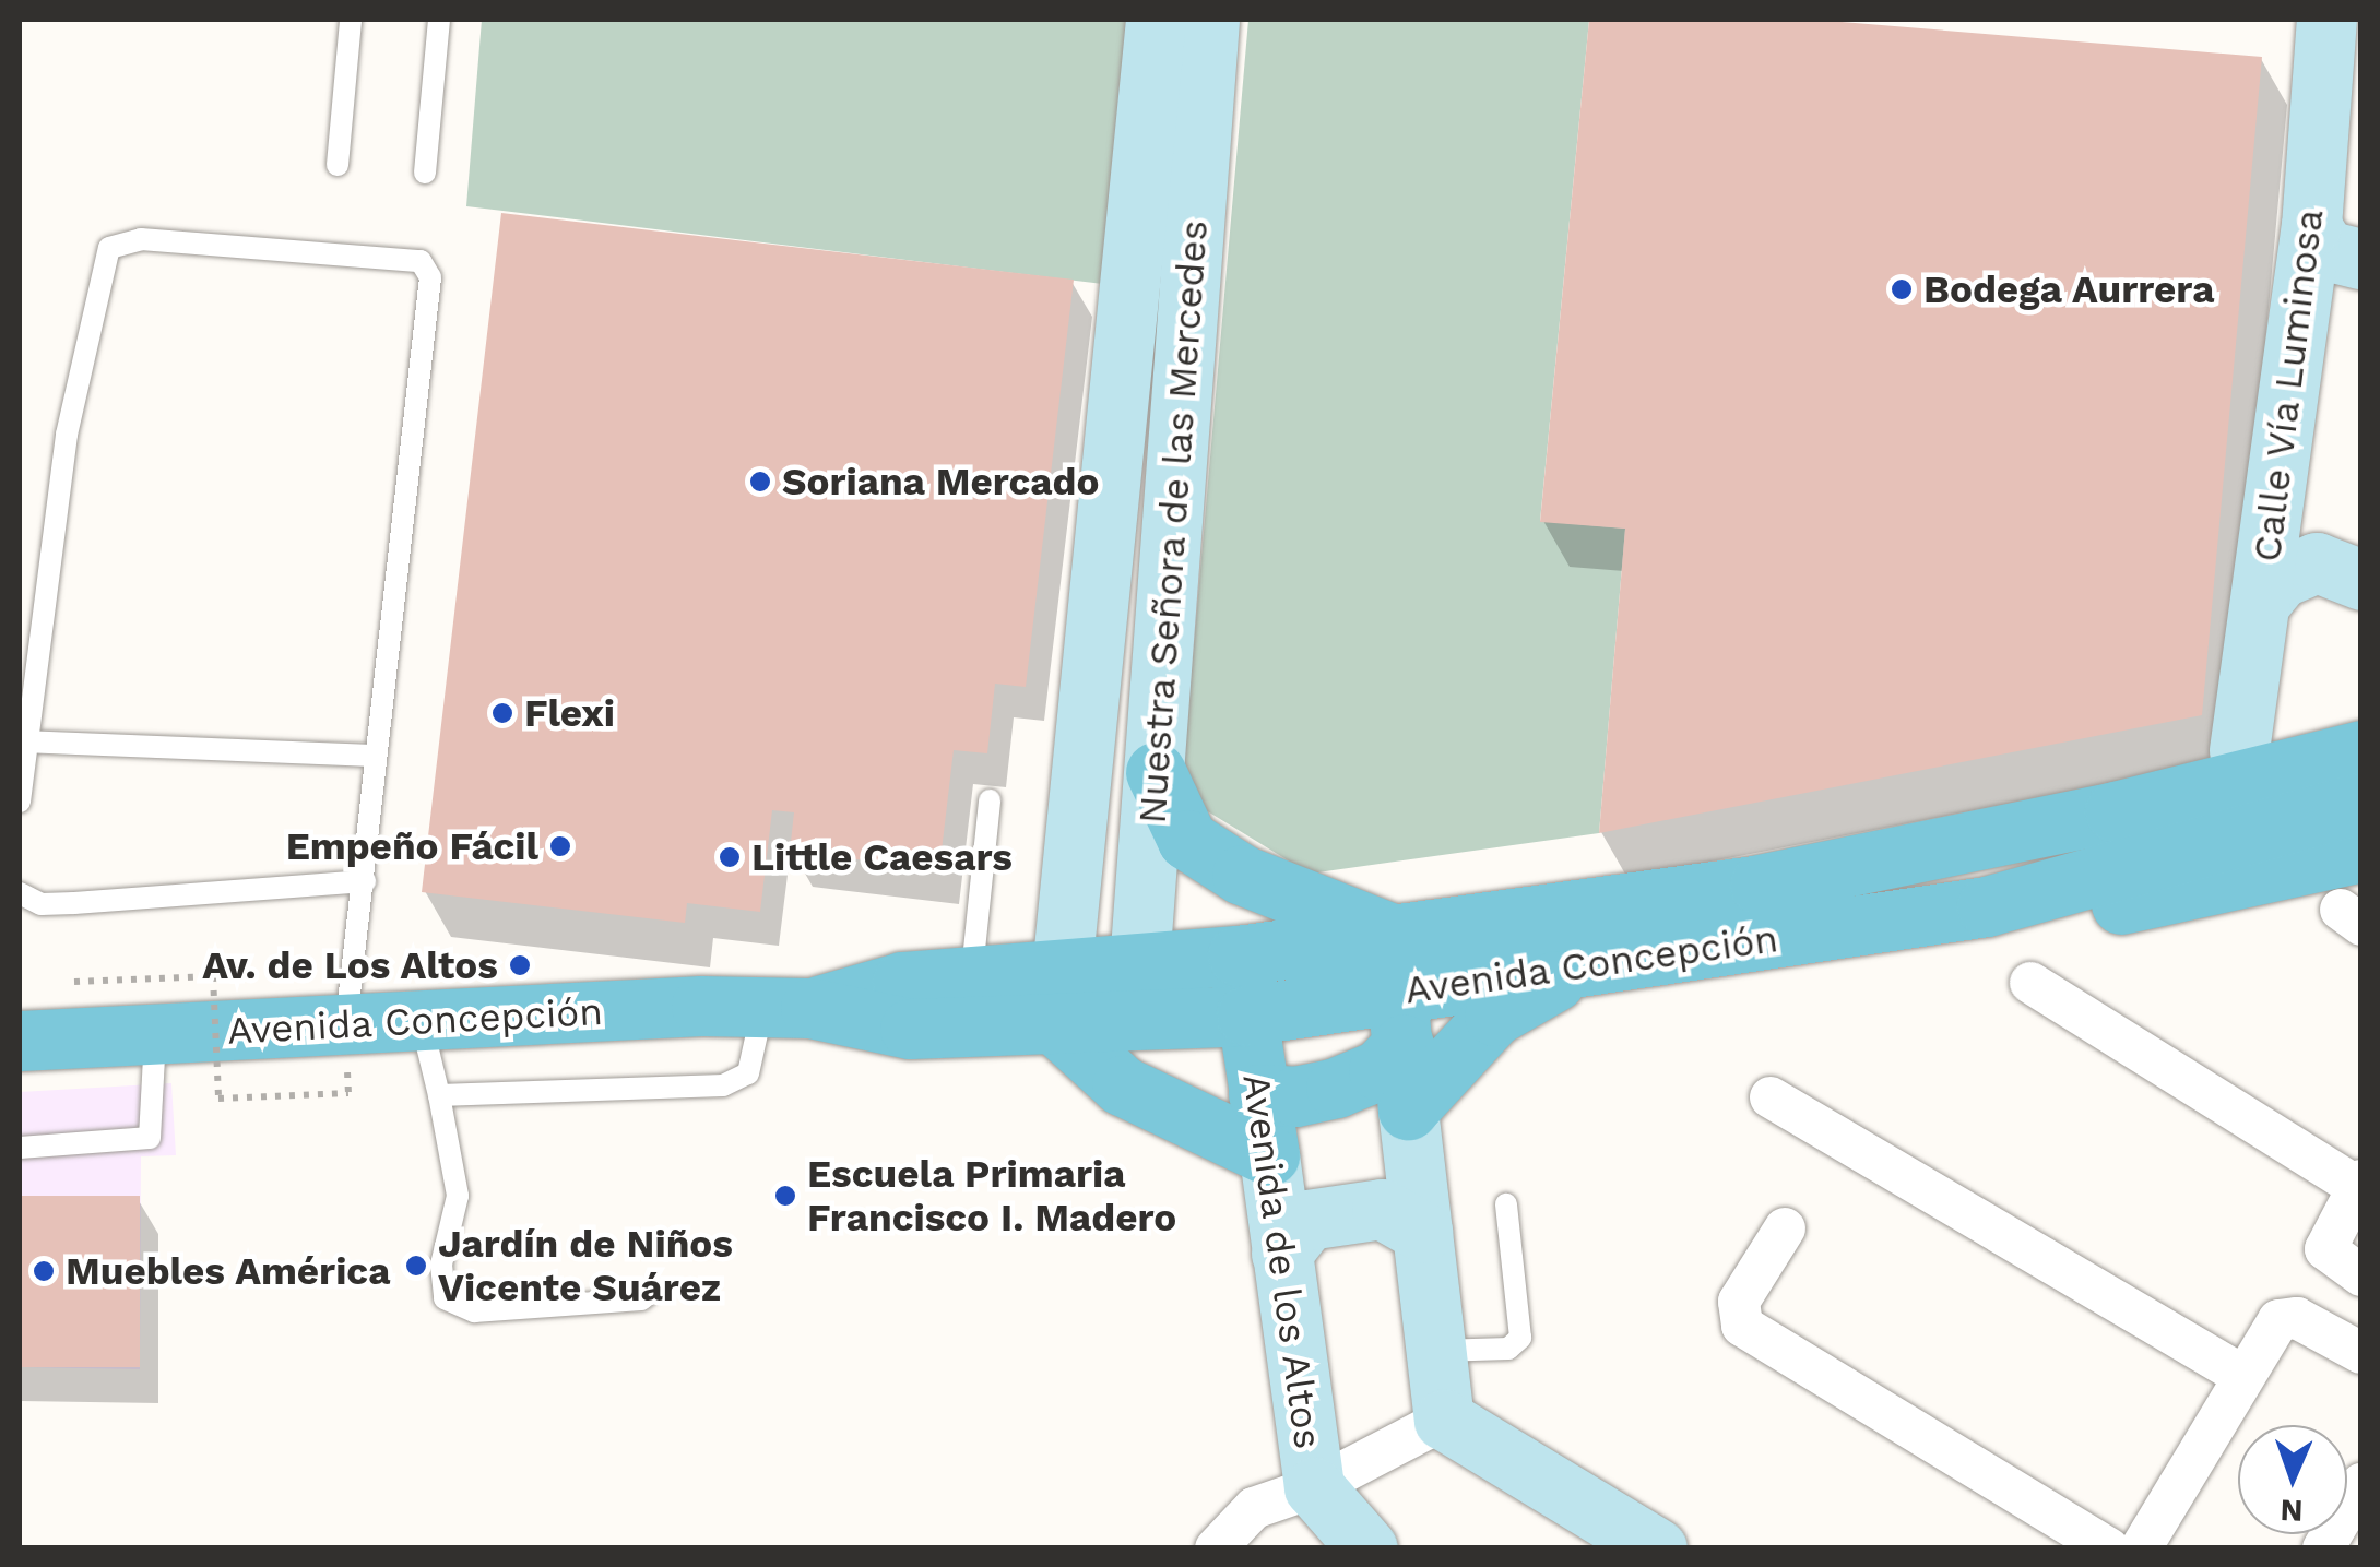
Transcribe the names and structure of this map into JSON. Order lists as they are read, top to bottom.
{
  "streets": {
    "main road": ["Nuestra Señora de las Mercedes", "Avenida Concepción", "Avenida de los Altos"],
    "street": ["Calle Vía Luminosa"]
  },
  "crossings": [
    ["Nuestra Señora de las Mercedes", "Avenida Concepción"],
    ["Avenida Concepción", "Avenida de los Altos"]
  ],
  "places": [
    "Bodega Aurrera",
    "Soriana Mercado",
    "Flexi",
    "Empeño Fácil",
    "Little Caesars",
    "Av. de Los Altos",
    "Escuela Primaria Francisco I. Madero",
    "Jardín de Niños Vicente Suárez",
    "Muebles América"
  ],
  "north": "bottom"
}
